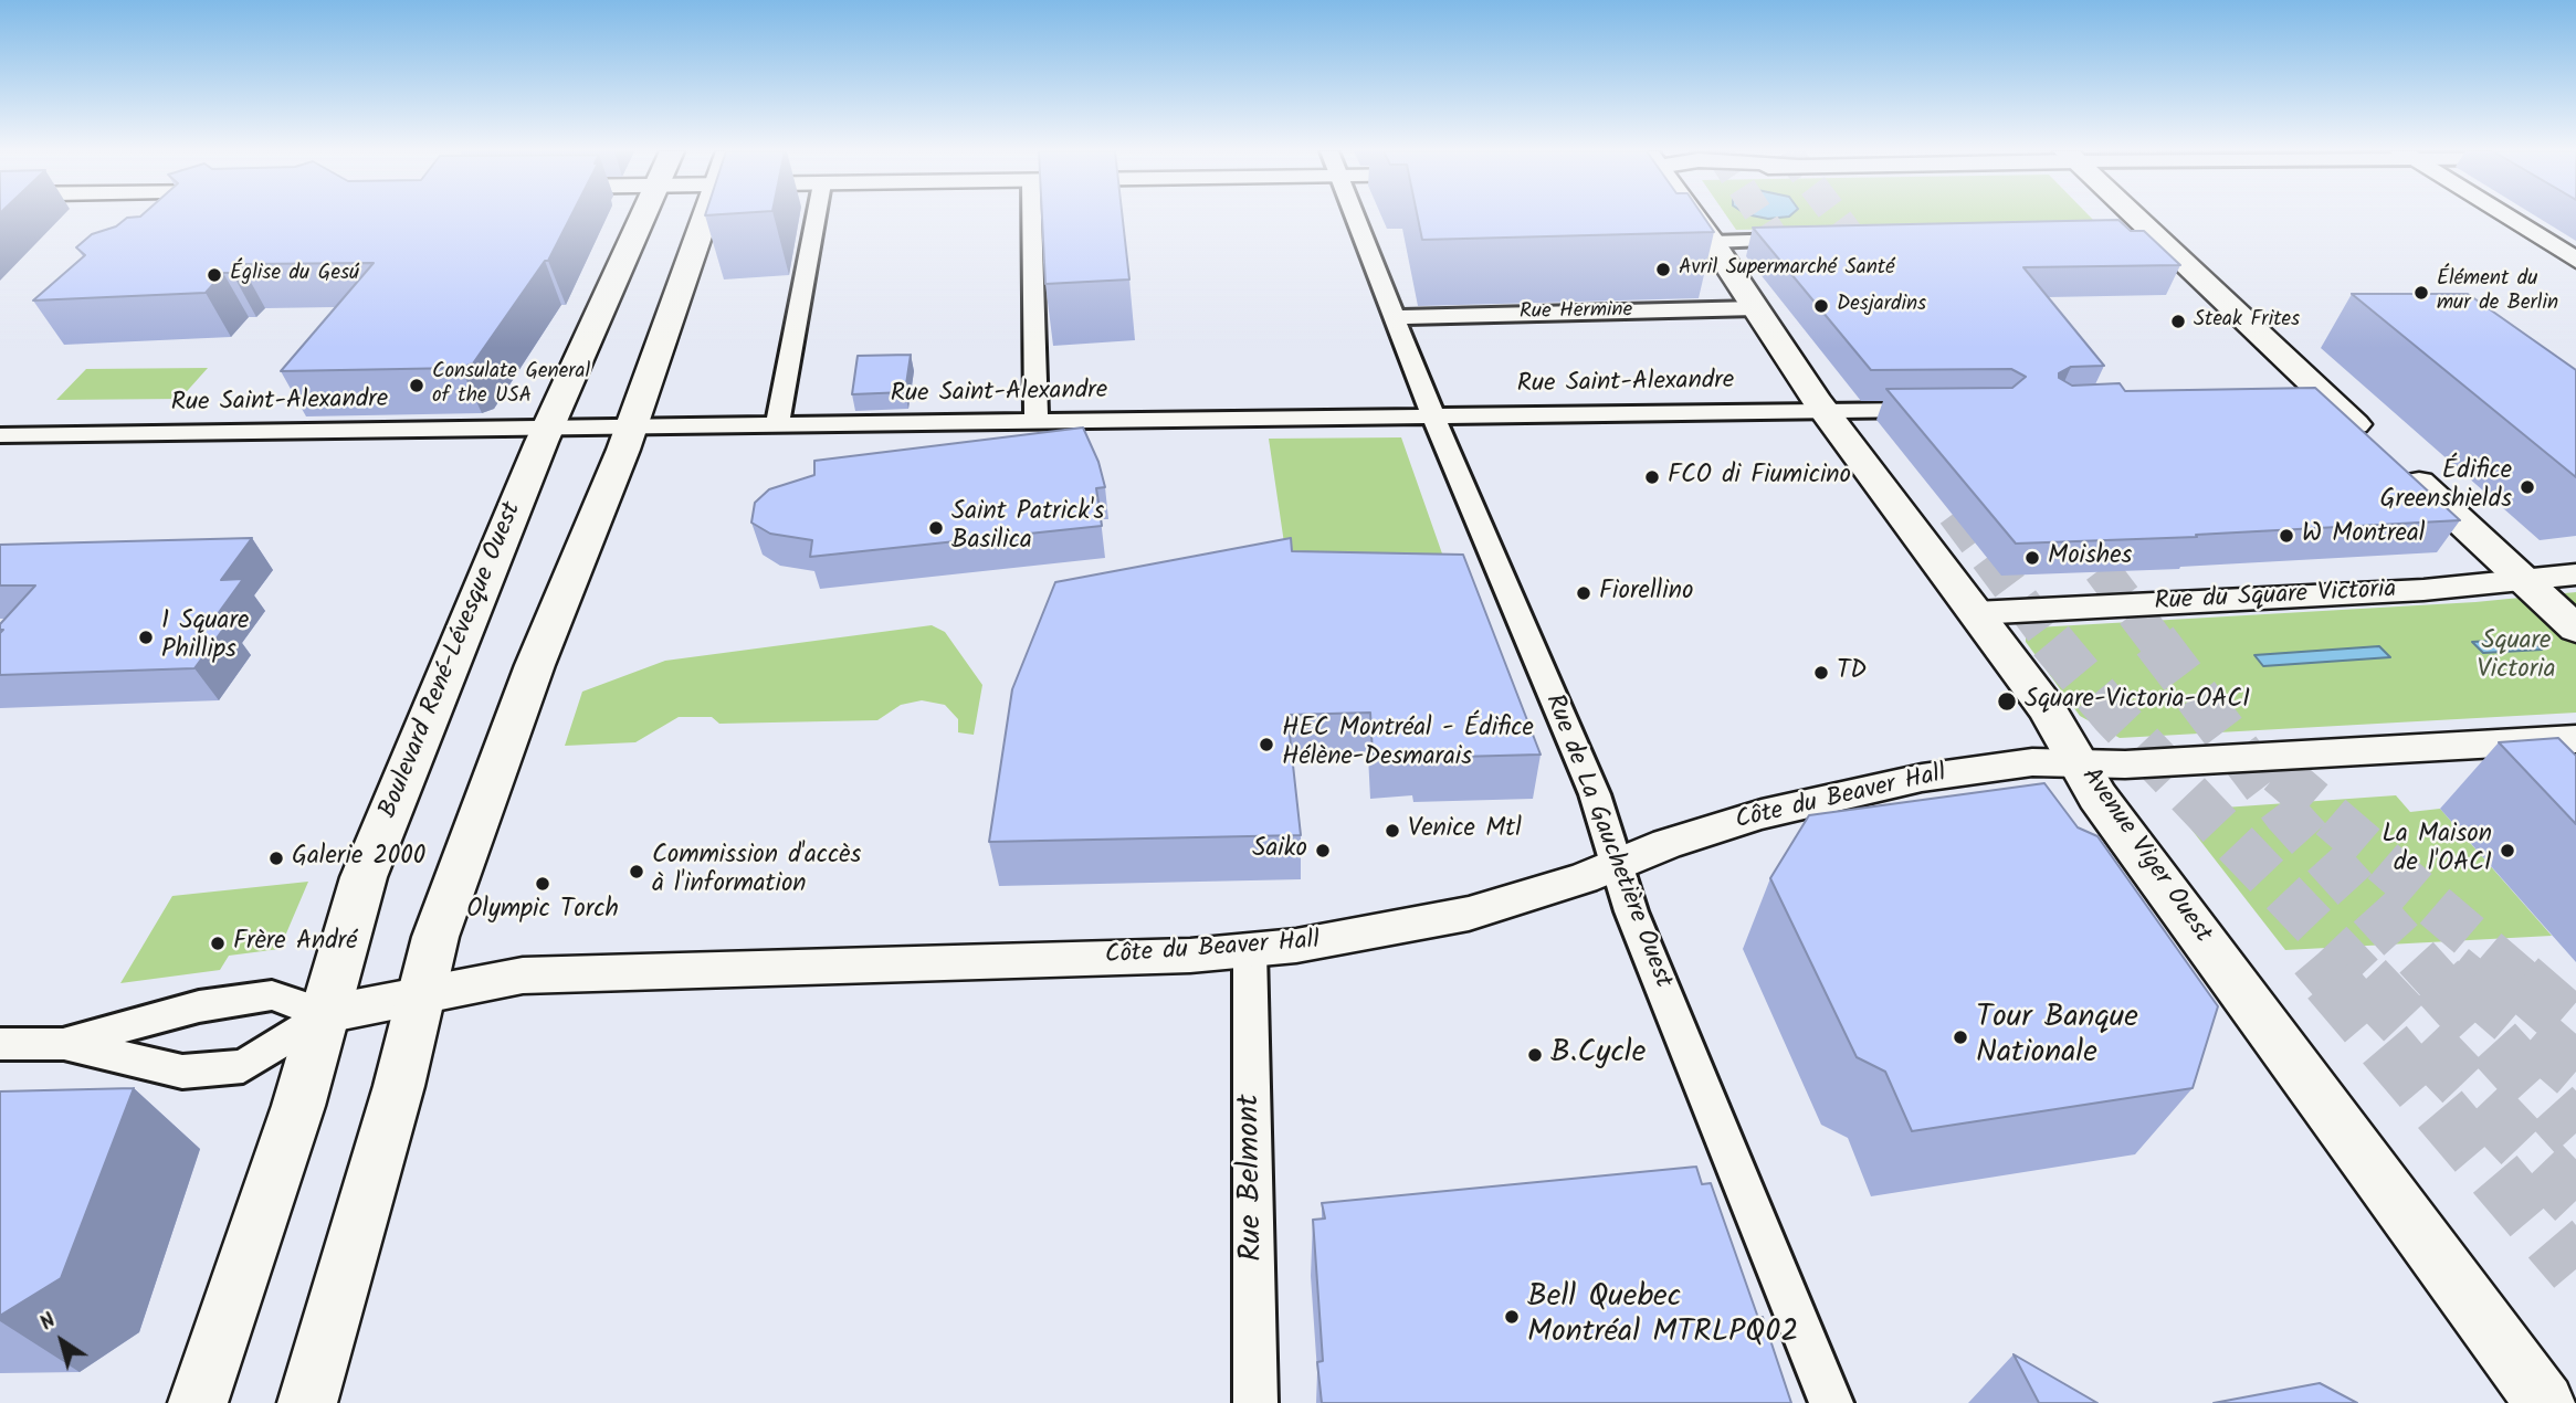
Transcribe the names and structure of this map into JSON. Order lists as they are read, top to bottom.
{
  "streets": {
    "main road": ["Boulevard René-Lévesque Ouest", "Avenue Viger Ouest"],
    "street": [
      "Rue Hermine",
      "Rue Saint-Alexandre",
      "Rue du Square Victoria",
      "Côte du Beaver Hall",
      "Rue de La Gauchetière Ouest",
      "Rue Belmont"
    ]
  },
  "crossings": [
    ["Rue Hermine", "Rue de La Gauchetière Ouest"],
    ["Rue Hermine", "Avenue Viger Ouest"],
    ["Rue Saint-Alexandre", "Boulevard René-Lévesque Ouest"],
    ["Rue Saint-Alexandre", "Rue de La Gauchetière Ouest"],
    ["Rue Saint-Alexandre", "Avenue Viger Ouest"],
    ["Rue du Square Victoria", "Avenue Viger Ouest"],
    ["Boulevard René-Lévesque Ouest", "Côte du Beaver Hall"],
    ["Côte du Beaver Hall", "Rue de La Gauchetière Ouest"],
    ["Côte du Beaver Hall", "Avenue Viger Ouest"],
    ["Côte du Beaver Hall", "Rue Belmont"]
  ],
  "parks": ["Square Victoria"],
  "places": [
    "Avril Supermarché Santé",
    "Église du Gesú",
    "Élément du mur de Berlin",
    "Desjardins",
    "Steak Frites",
    "Consulate General of the USA",
    "FCO di Fiumicino",
    "Édifice Greenshields",
    "Saint Patrick's Basilica",
    "W Montreal",
    "Moishes",
    "Fiorellino",
    "1 Square Phillips",
    "TD",
    "Square-Victoria-OACI",
    "HEC Montréal - Édifice Hélène-Desmarais",
    "Venice Mtl",
    "Saiko",
    "La Maison de l'OACI",
    "Galerie 2000",
    "Commission d'accès à l'information",
    "Olympic Torch",
    "Frère André",
    "Tour Banque Nationale",
    "B.Cycle",
    "Bell Quebec Montréal MTRLPQ02"
  ],
  "north": "top left"
}
